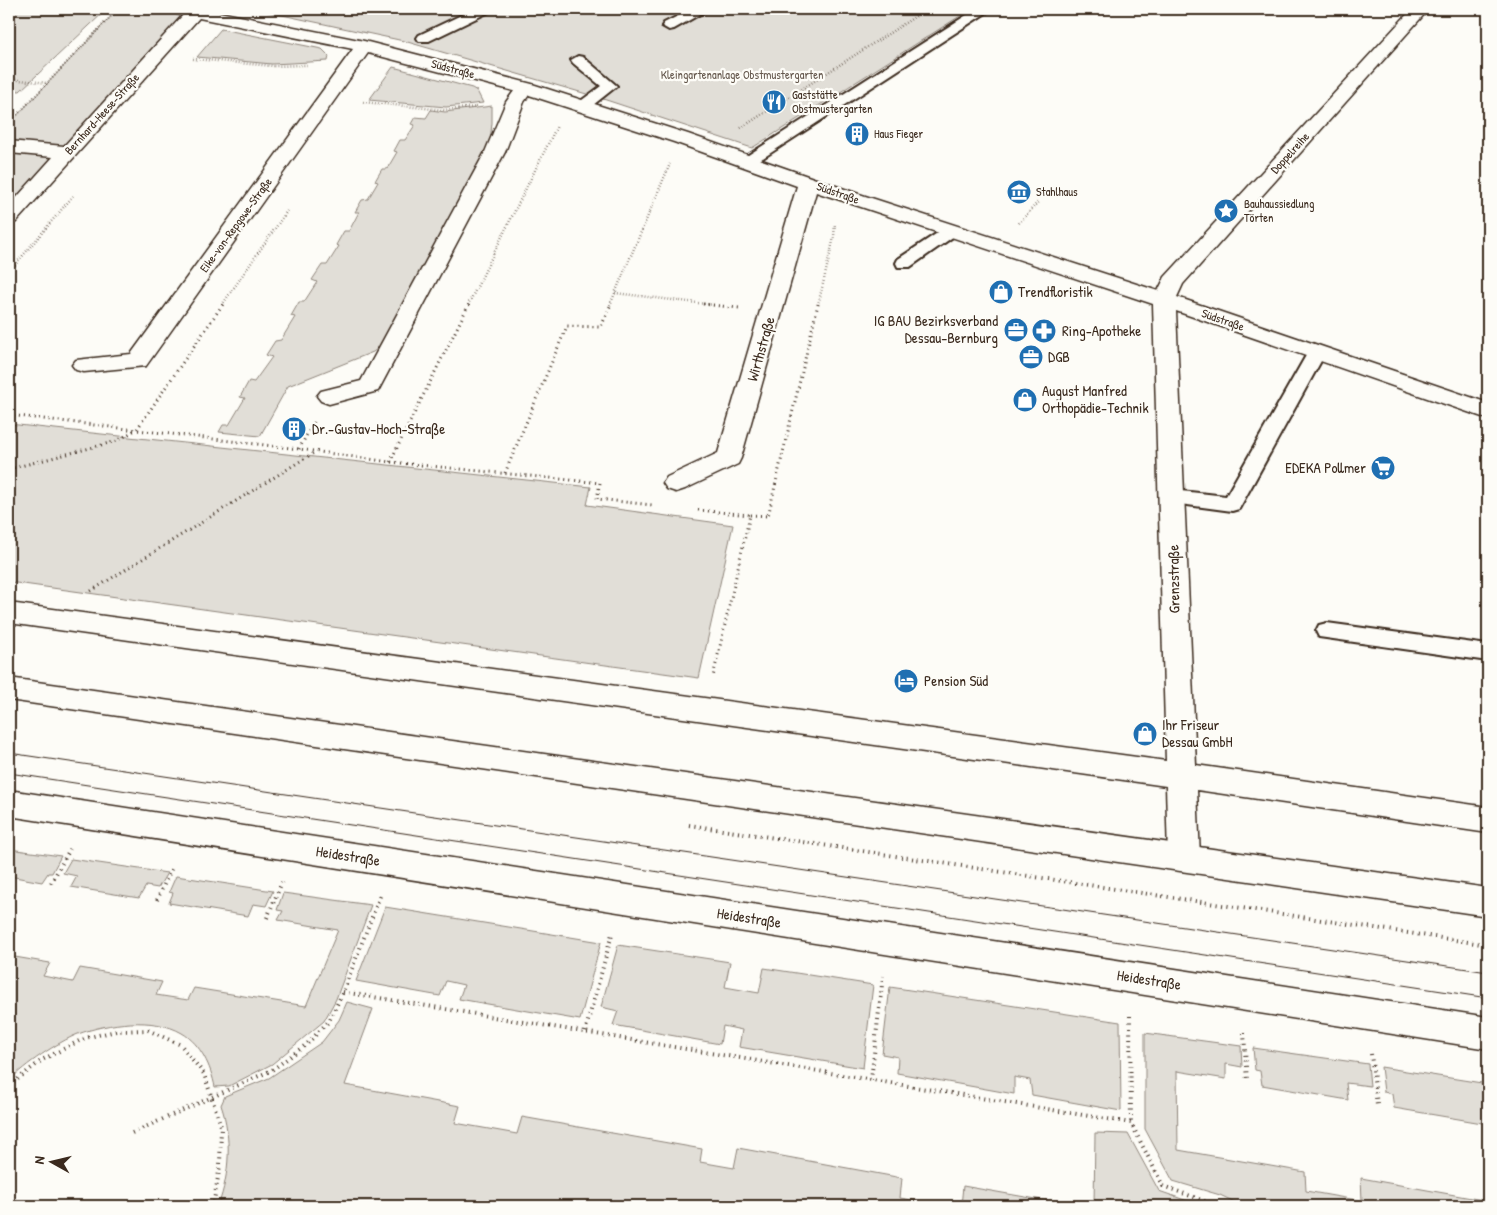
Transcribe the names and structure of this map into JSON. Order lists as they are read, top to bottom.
{
  "streets": {
    "street": [
      "Südstraße",
      "Bernhard-Heese-Straße",
      "Doppelreihe",
      "Eike-von-Repgowe-Straße",
      "Wirthstraße",
      "Grenzstraße",
      "Heidestraße"
    ]
  },
  "crossings": [
    ["Südstraße", "Bernhard-Heese-Straße"],
    ["Südstraße", "Doppelreihe"],
    ["Südstraße", "Eike-von-Repgowe-Straße"],
    ["Südstraße", "Wirthstraße"],
    ["Südstraße", "Grenzstraße"],
    ["Doppelreihe", "Grenzstraße"]
  ],
  "parks": ["Kleingartenanlage Obstmustergarten"],
  "places": {
    "restaurant": ["Gaststätte Obstmustergarten"],
    "building": ["Haus Fieger", "Dr.-Gustav-Hoch-Straße"],
    "museum": ["Stahlhaus"],
    "place": ["Bauhaussiedlung Törten"],
    "shop": ["Trendfloristik", "August Manfred Orthopädie-Technik", "Ihr Friseur Dessau GmbH"],
    "office": ["IG BAU Bezirksverband Dessau-Bernburg", "DGB"],
    "pharmacy": ["Ring-Apotheke"],
    "supermarket": ["EDEKA Pollmer"],
    "hotel": ["Pension Süd"]
  },
  "north": "left"
}
